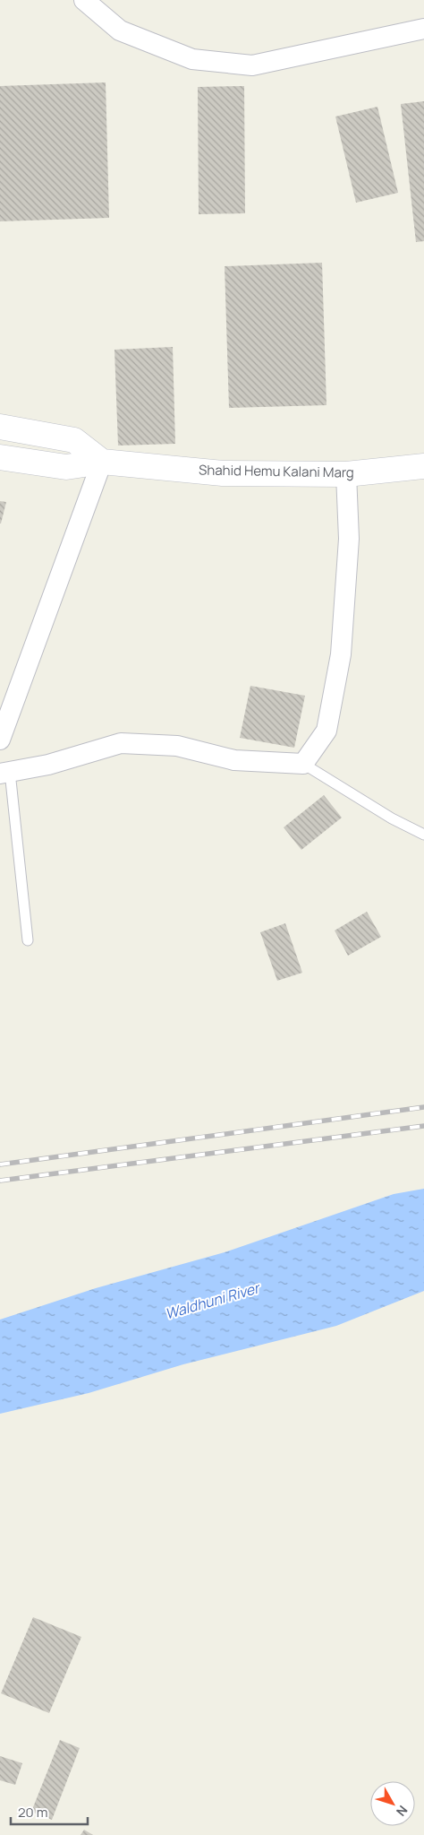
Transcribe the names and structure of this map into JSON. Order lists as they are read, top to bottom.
{
  "streets": {
    "main road": ["Shahid Hemu Kalani Marg"]
  },
  "water": ["Waldhuni River"],
  "scale_bar": "20 m",
  "north": "bottom right"
}
